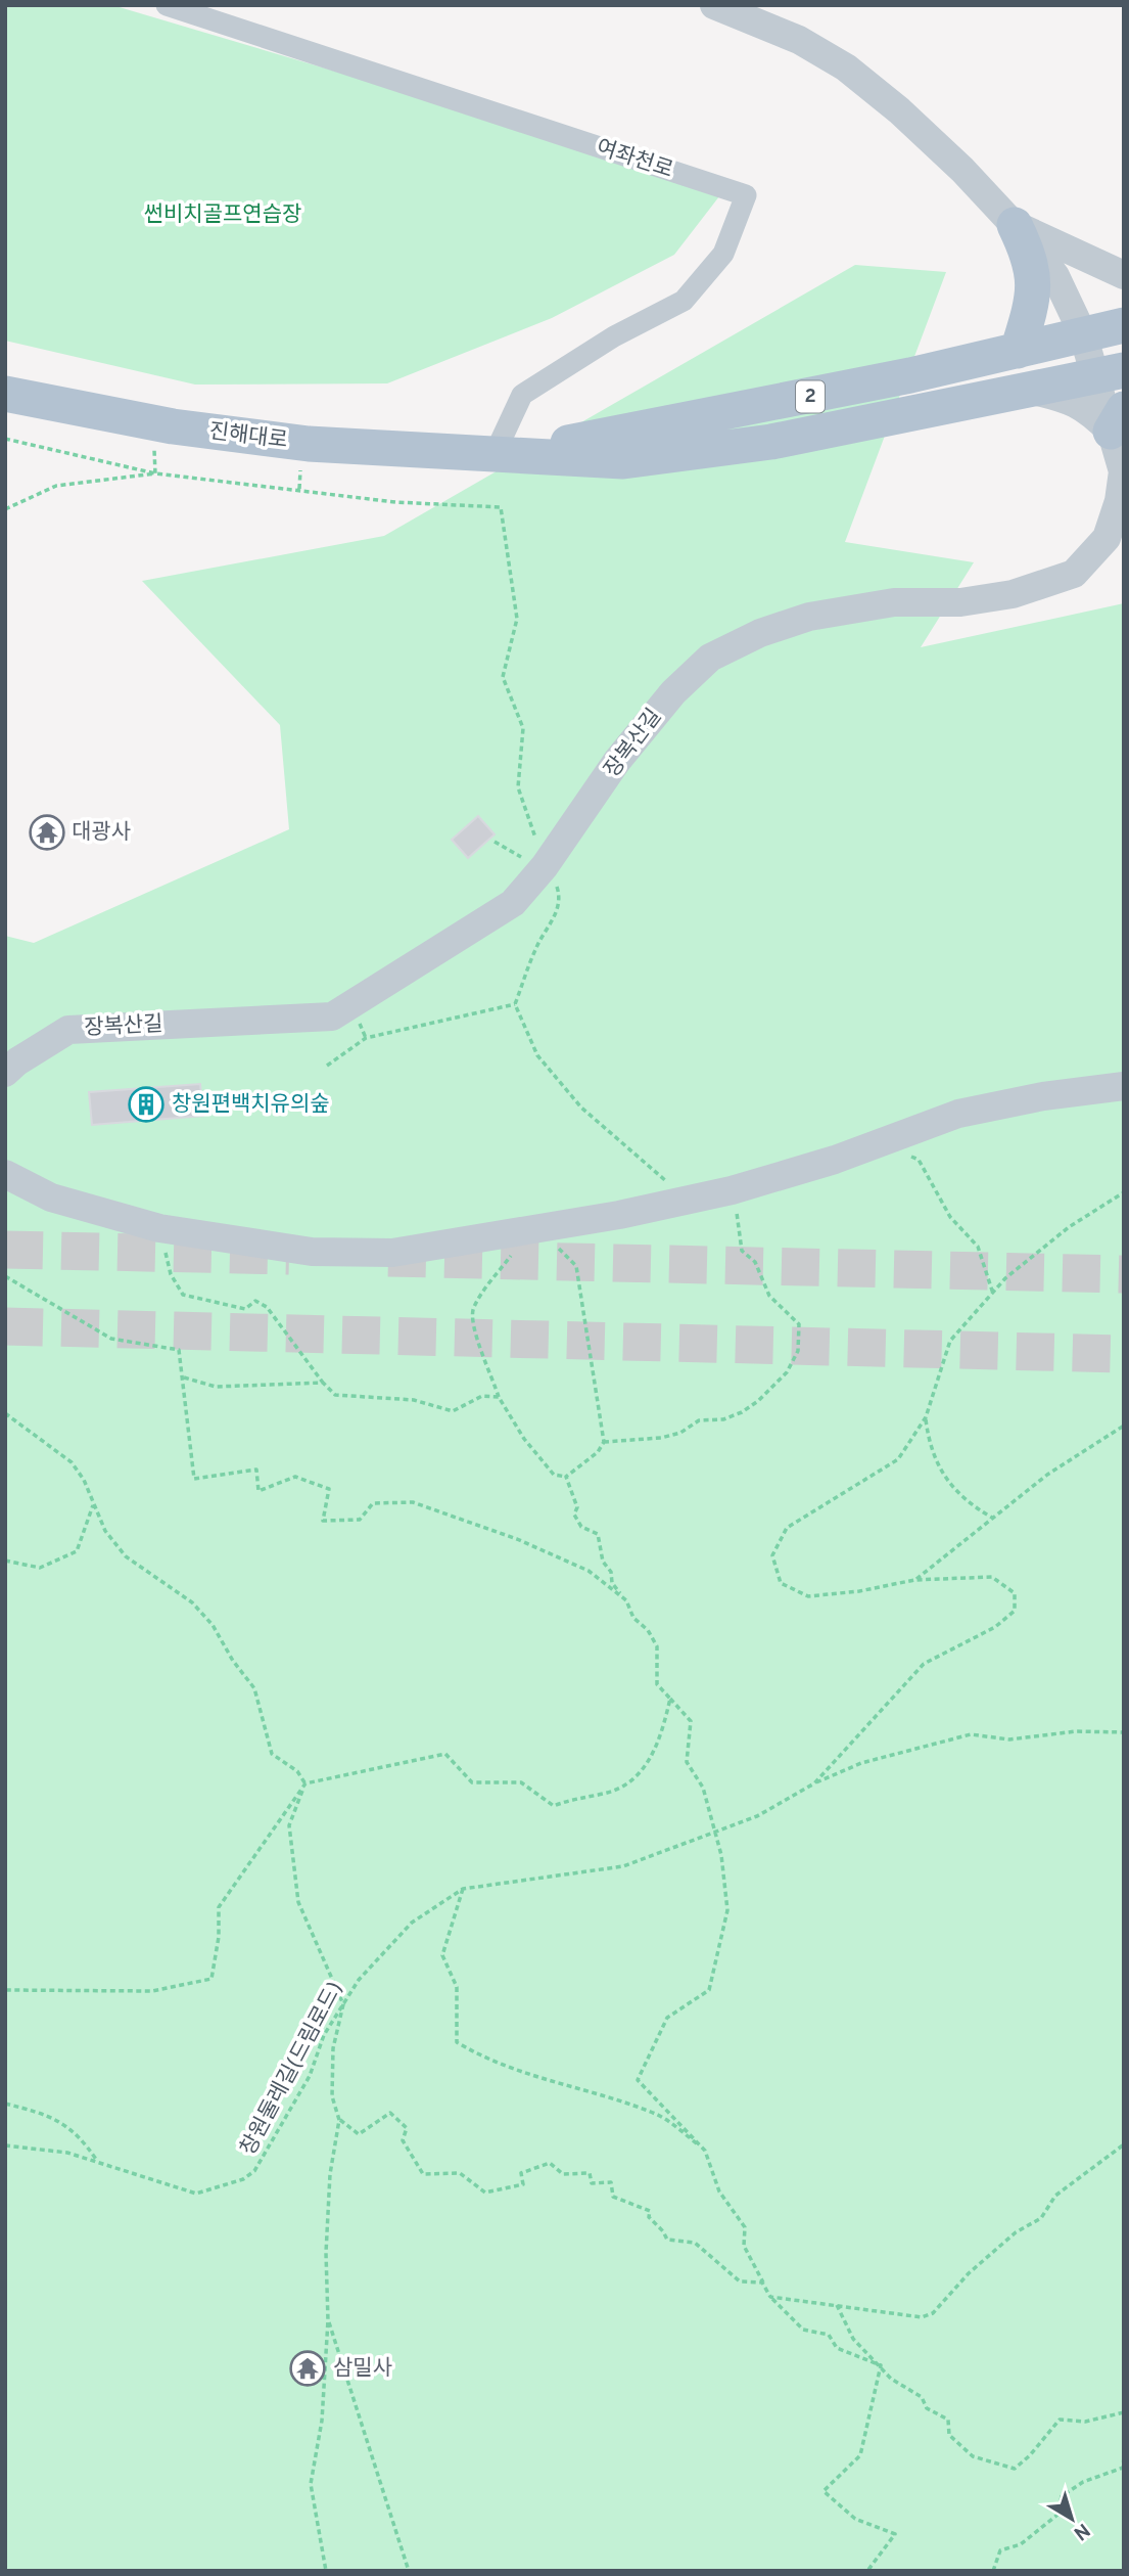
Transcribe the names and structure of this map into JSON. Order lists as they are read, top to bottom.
{
  "streets": {
    "main road": ["2", "진해대로"],
    "street": ["여좌천로", "장복산길"],
    "path": ["창원둘레길(드림로드)"]
  },
  "crossings": [
    ["여좌천로", "2"],
    ["여좌천로", "진해대로"],
    ["2", "진해대로"],
    ["2", "장복산길"]
  ],
  "parks": ["썬비치골프연습장"],
  "places": {
    "temple": ["대광사", "삼밀사"],
    "building": ["창원편백치유의숲"]
  },
  "north": "bottom right"
}
